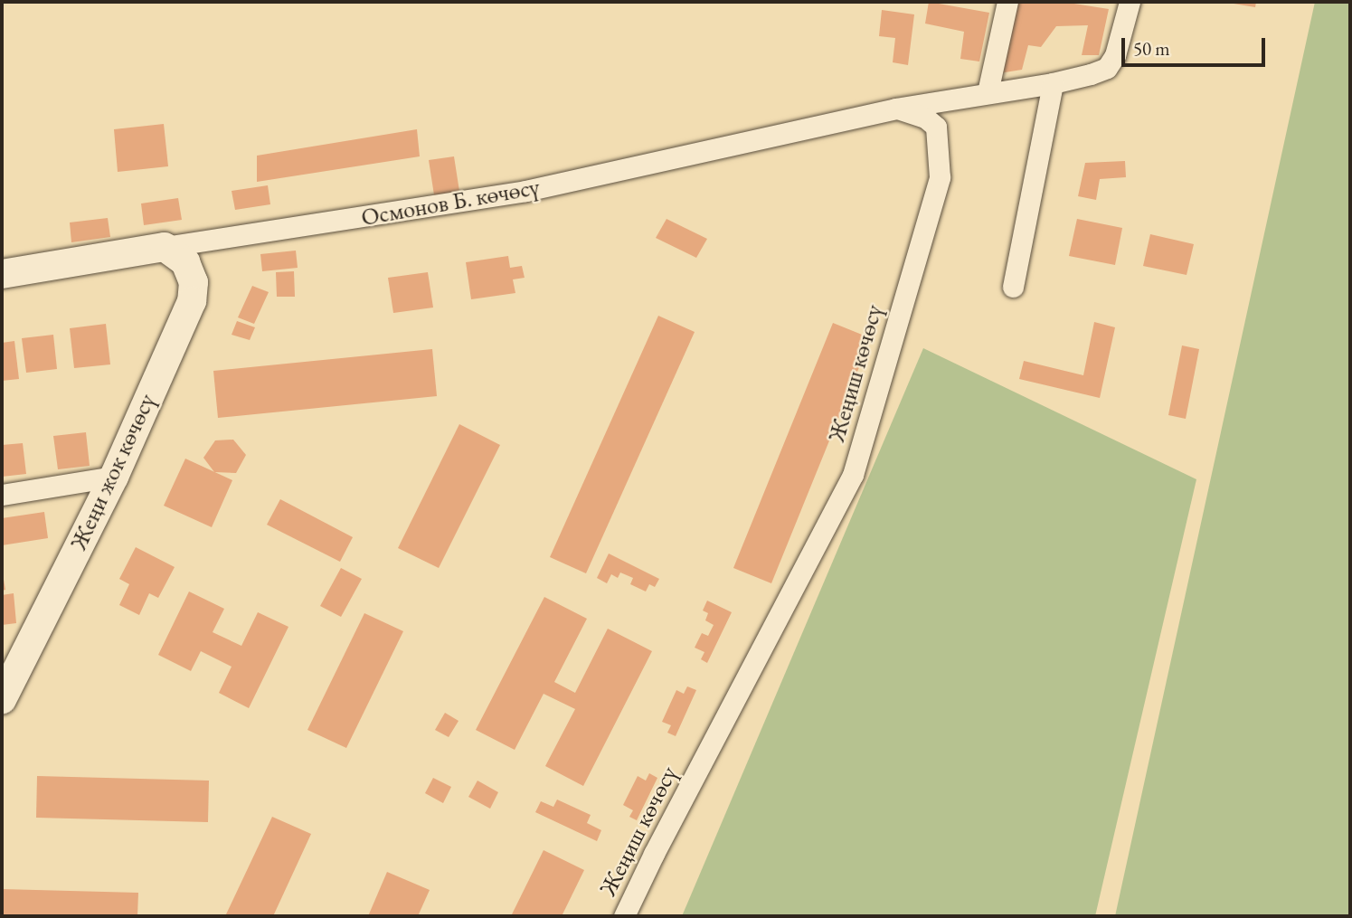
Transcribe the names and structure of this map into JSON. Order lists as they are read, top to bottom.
{
  "streets": {
    "main road": ["Осмонов Б. көчөсү", "Жеңи жок көчөсү"],
    "street": ["Жеңиш көчөсү"]
  },
  "crossings": [
    ["Осмонов Б. көчөсү", "Жеңиш көчөсү"],
    ["Осмонов Б. көчөсү", "Жеңи жок көчөсү"]
  ],
  "scale_bar": "50 m"
}
